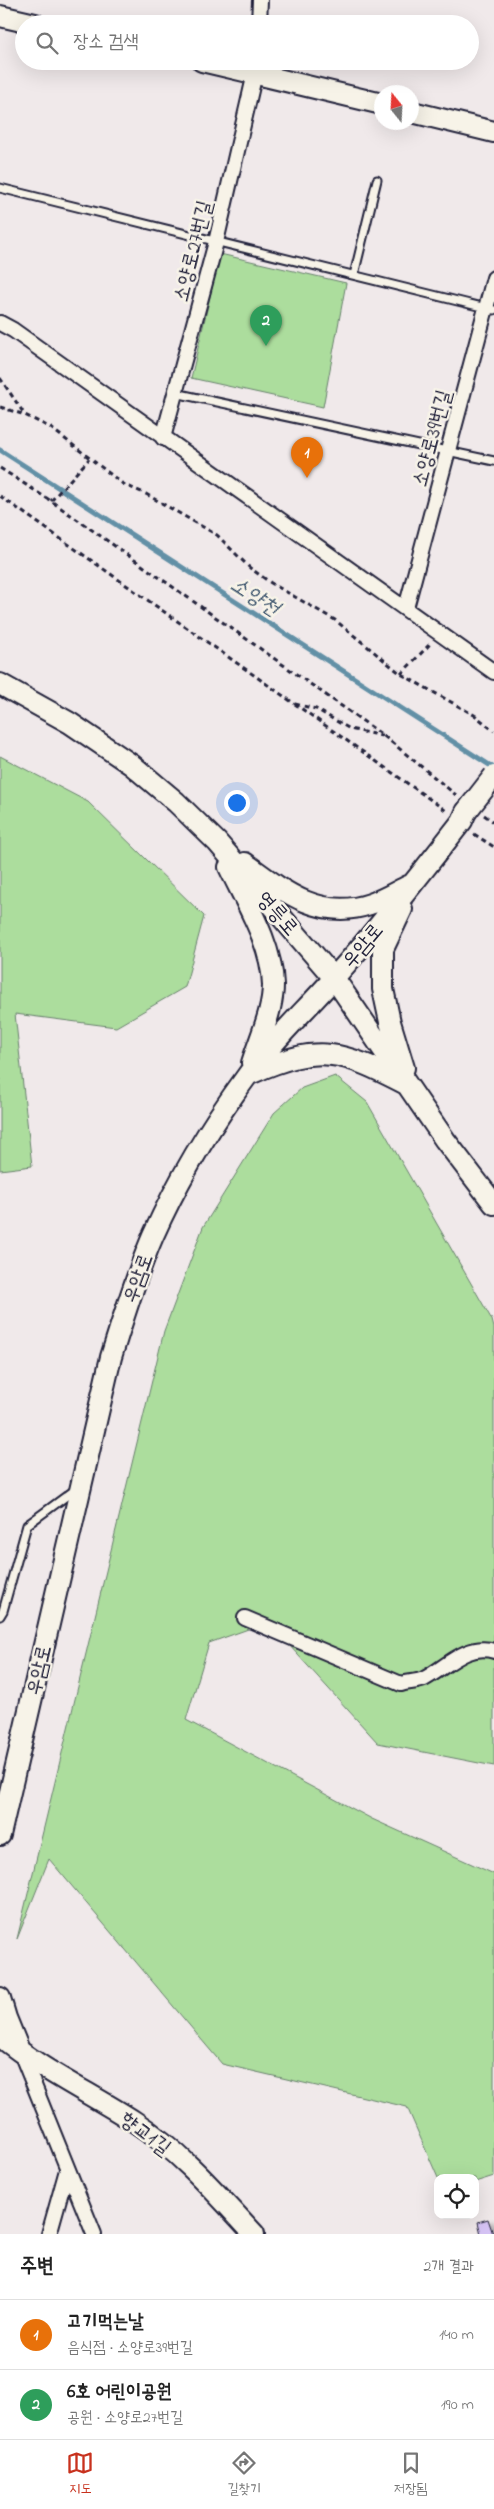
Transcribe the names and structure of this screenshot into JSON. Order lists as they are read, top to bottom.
{
  "streets": {
    "main road": ["영릉로", "우암로", "향교1길"],
    "street": ["소양로27번길", "소양로39번길"]
  },
  "crossings": [
    ["영릉로", "우암로"]
  ],
  "water": ["소양천"],
  "north": "top",
  "page": {
    "search": "장소 검색",
    "pins": ["2", "1"],
    "heading": ["주변", "2개 결과"],
    "list": [
      {
        "mark": "1",
        "name": "고기먹는날",
        "note": "음식점 · 소양로39번길",
        "value": "140 m"
      },
      {
        "mark": "2",
        "name": "6호 어린이공원",
        "note": "공원 · 소양로27번길",
        "value": "190 m"
      }
    ],
    "nav": ["지도", "길찾기", "저장됨"]
  }
}
